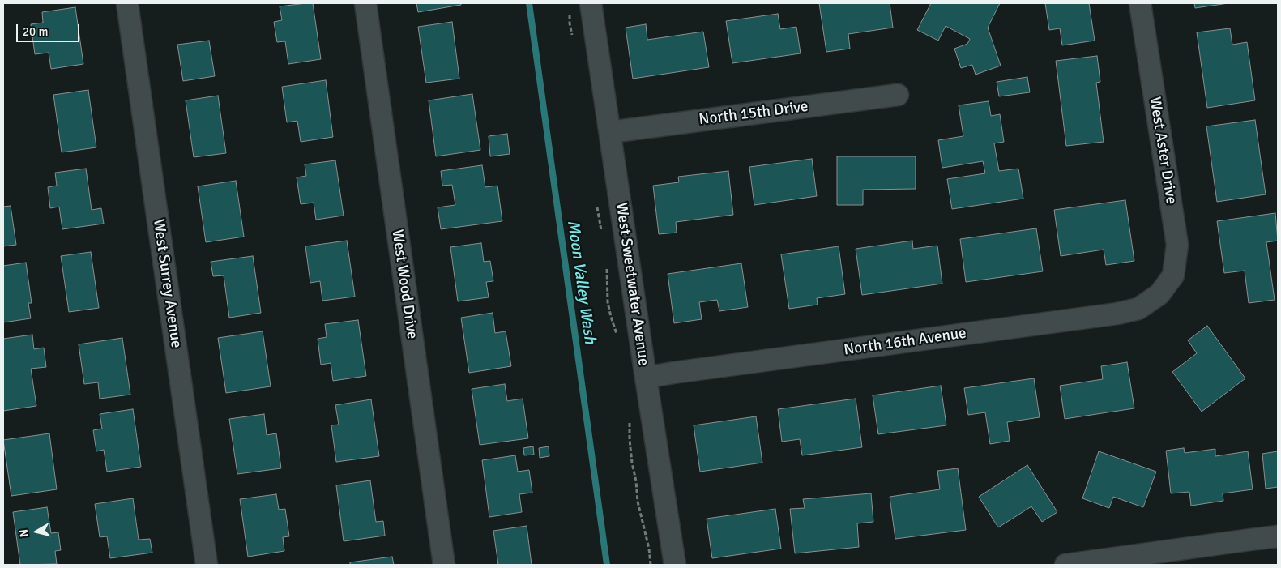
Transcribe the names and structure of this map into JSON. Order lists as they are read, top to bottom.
{
  "streets": {
    "street": [
      "North 15th Drive",
      "West Aster Drive",
      "West Surrey Avenue",
      "West Wood Drive",
      "West Sweetwater Avenue",
      "North 16th Avenue"
    ]
  },
  "crossings": [
    ["North 15th Drive", "West Sweetwater Avenue"],
    ["West Aster Drive", "North 16th Avenue"],
    ["West Sweetwater Avenue", "North 16th Avenue"]
  ],
  "water": ["Moon Valley Wash"],
  "scale_bar": "20 m",
  "north": "left"
}
